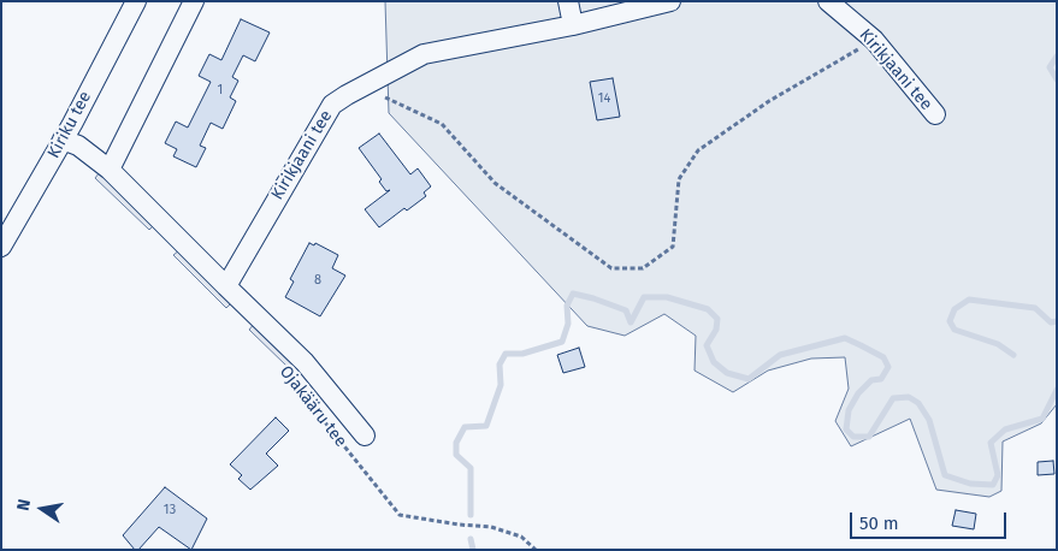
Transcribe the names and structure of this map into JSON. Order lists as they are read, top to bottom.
{
  "streets": {
    "street": ["Kirikjaani tee", "Kiriku tee", "Ojakääru tee"]
  },
  "crossings": [
    ["Kirikjaani tee", "Ojakääru tee"]
  ],
  "house_numbers": [
    "1",
    "14",
    "8",
    "13"
  ],
  "scale_bar": "50 m",
  "north": "left"
}
